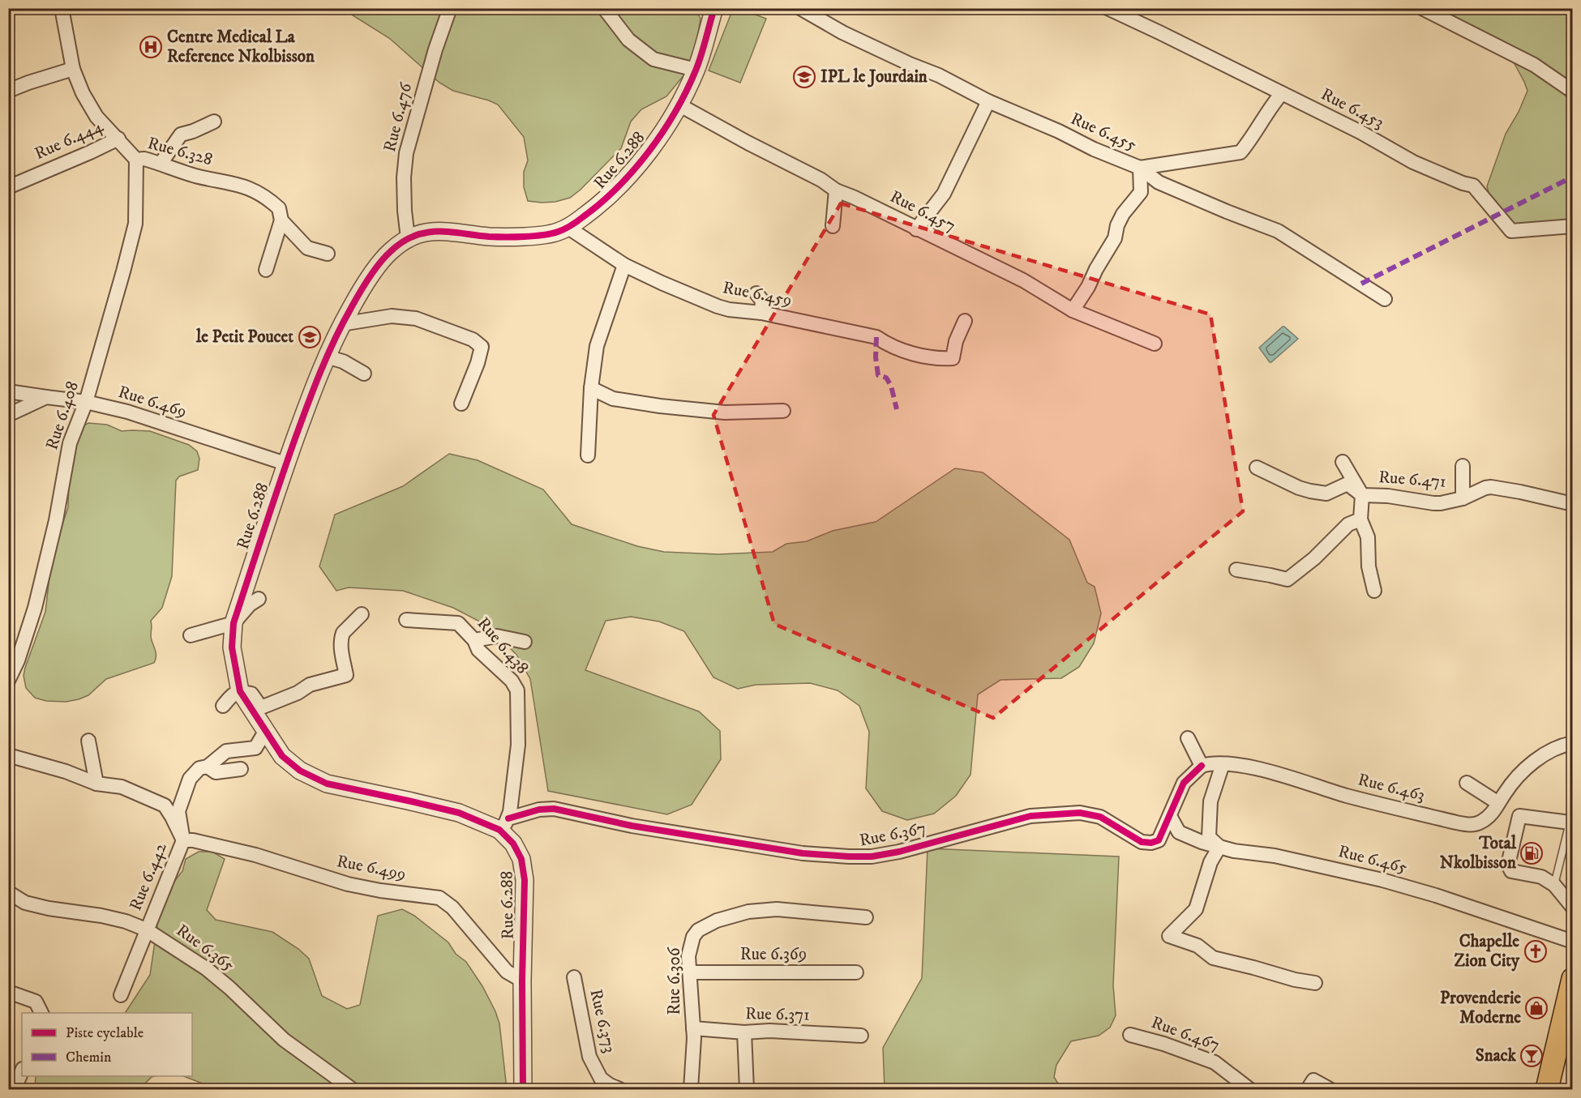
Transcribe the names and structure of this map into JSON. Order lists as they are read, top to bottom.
{
  "streets": {
    "street": [
      "Rue 6.453",
      "Rue 6.476",
      "Rue 6.455",
      "Rue 6.444",
      "Rue 6.328",
      "Rue 6.288",
      "Rue 6.457",
      "Rue 6.459",
      "Rue 6.469",
      "Rue 6.408",
      "Rue 6.471",
      "Rue 6.438",
      "Rue 6.463",
      "Rue 6.367",
      "Rue 6.465",
      "Rue 6.499",
      "Rue 6.442",
      "Rue 6.365",
      "Rue 6.369",
      "Rue 6.306",
      "Rue 6.371",
      "Rue 6.373",
      "Rue 6.467"
    ]
  },
  "crossings": [
    ["Rue 6.476", "Rue 6.288"],
    ["Rue 6.444", "Rue 6.328"],
    ["Rue 6.328", "Rue 6.408"],
    ["Rue 6.288", "Rue 6.457"],
    ["Rue 6.288", "Rue 6.459"],
    ["Rue 6.288", "Rue 6.469"],
    ["Rue 6.288", "Rue 6.438"],
    ["Rue 6.288", "Rue 6.367"],
    ["Rue 6.288", "Rue 6.499"],
    ["Rue 6.288", "Rue 6.442"],
    ["Rue 6.469", "Rue 6.408"],
    ["Rue 6.438", "Rue 6.367"],
    ["Rue 6.463", "Rue 6.367"],
    ["Rue 6.367", "Rue 6.465"],
    ["Rue 6.499", "Rue 6.442"],
    ["Rue 6.442", "Rue 6.365"],
    ["Rue 6.369", "Rue 6.306"],
    ["Rue 6.306", "Rue 6.371"]
  ],
  "places": {
    "hospital": ["Centre Medical La Reference Nkolbisson"],
    "school or university": ["IPL le Jourdain", "le Petit Poucet"],
    "fuel station": ["Total Nkolbisson"],
    "church": ["Chapelle Zion City"],
    "shop": ["Provenderie Moderne"],
    "bar": ["Snack"]
  },
  "legend": ["Piste cyclable", "Chemin"]
}
